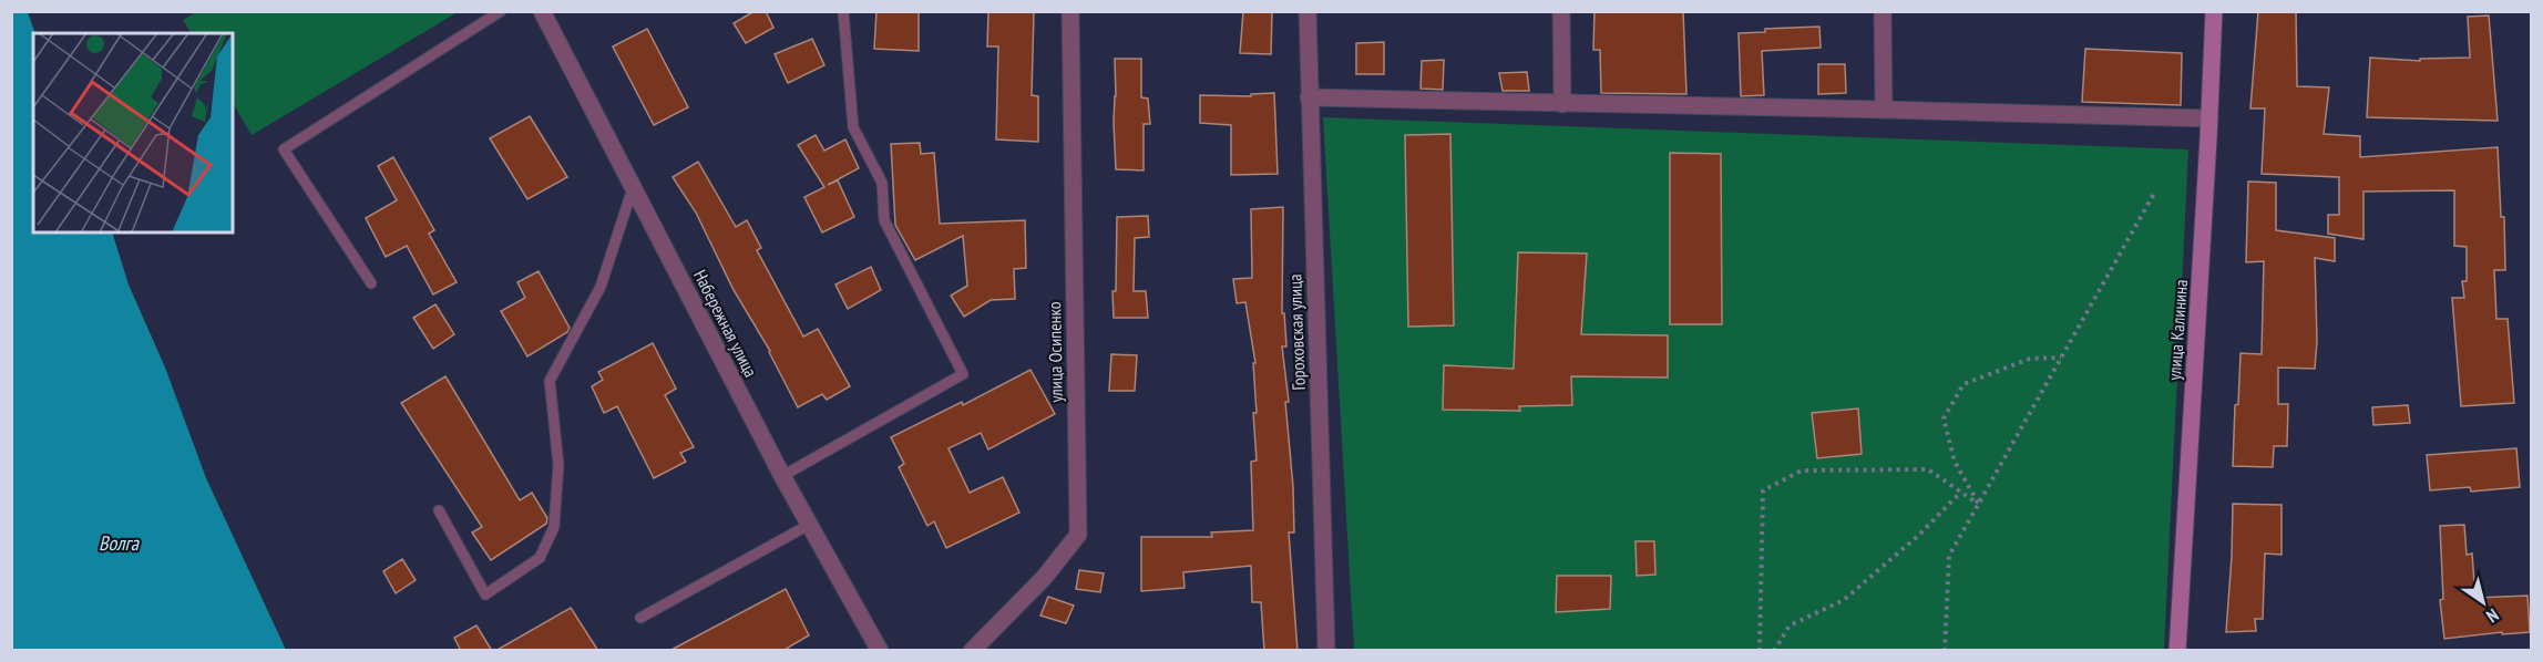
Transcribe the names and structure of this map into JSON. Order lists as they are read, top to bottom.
{
  "streets": {
    "street": [
      "Набережная улица",
      "улица Калинина",
      "Гороховская улица",
      "улица Осипенко"
    ]
  },
  "water": ["Волга"],
  "north": "bottom right"
}
